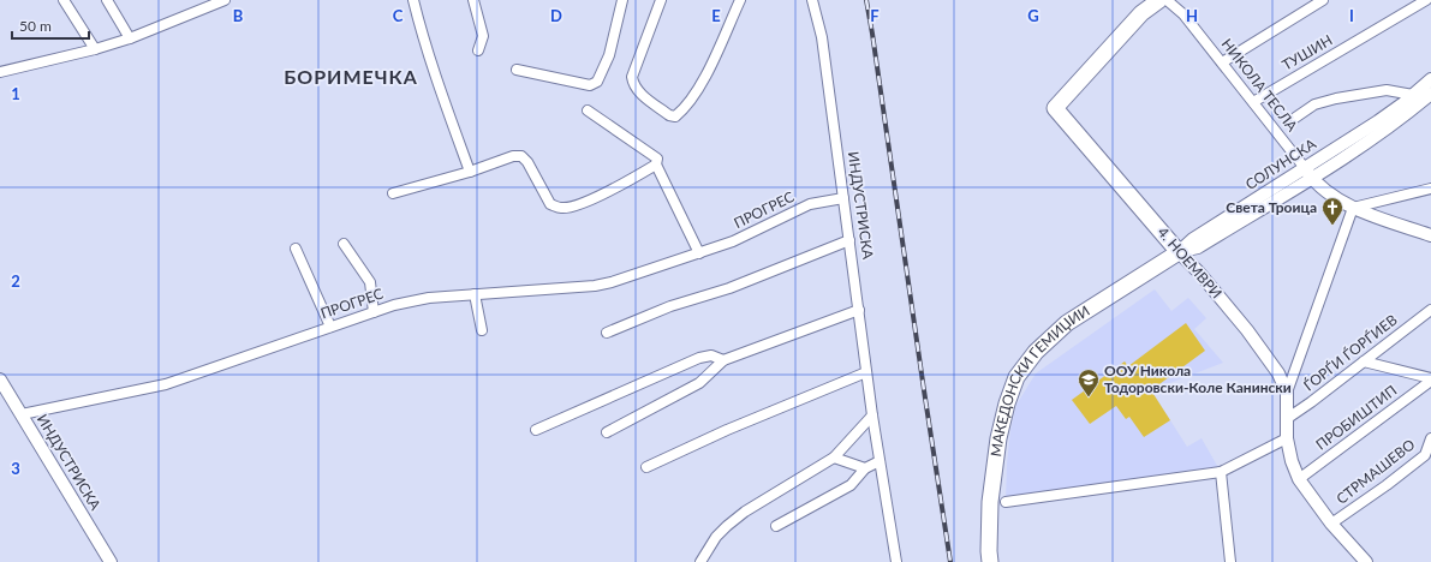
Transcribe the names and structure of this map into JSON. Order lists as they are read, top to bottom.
{
  "streets": {
    "main road": ["4. НОЕМВРИ", "МАКЕДОНСКИ ГЕМИЏИИ"],
    "street": [
      "ТУШИН",
      "НИКОЛА ТЕСЛА",
      "СОЛУНСКА",
      "ИНДУСТРИСКА",
      "ПРОГРЕС",
      "ЃОРЃИ ЃОРЃИЕВ",
      "ПРОБИШТИП",
      "СТРМАШЕВО"
    ]
  },
  "crossings": [
    ["ТУШИН", "НИКОЛА ТЕСЛА"],
    ["НИКОЛА ТЕСЛА", "СОЛУНСКА"],
    ["СОЛУНСКА", "4. НОЕМВРИ"],
    ["СОЛУНСКА", "МАКЕДОНСКИ ГЕМИЏИИ"],
    ["ИНДУСТРИСКА", "ПРОГРЕС"],
    ["4. НОЕМВРИ", "ЃОРЃИ ЃОРЃИЕВ"],
    ["4. НОЕМВРИ", "МАКЕДОНСКИ ГЕМИЏИИ"],
    ["4. НОЕМВРИ", "ПРОБИШТИП"],
    ["4. НОЕМВРИ", "СТРМАШЕВО"]
  ],
  "districts": ["БОРИМЕЧКА"],
  "places": {
    "church": ["Света Троица"],
    "school or university": ["ООУ Никола Тодоровски-Коле Канински"]
  },
  "scale_bar": "50 m",
  "grid": {
    "columns": [
      "B",
      "C",
      "D",
      "E",
      "F",
      "G",
      "H",
      "I"
    ],
    "rows": ["1", "2", "3"]
  }
}
